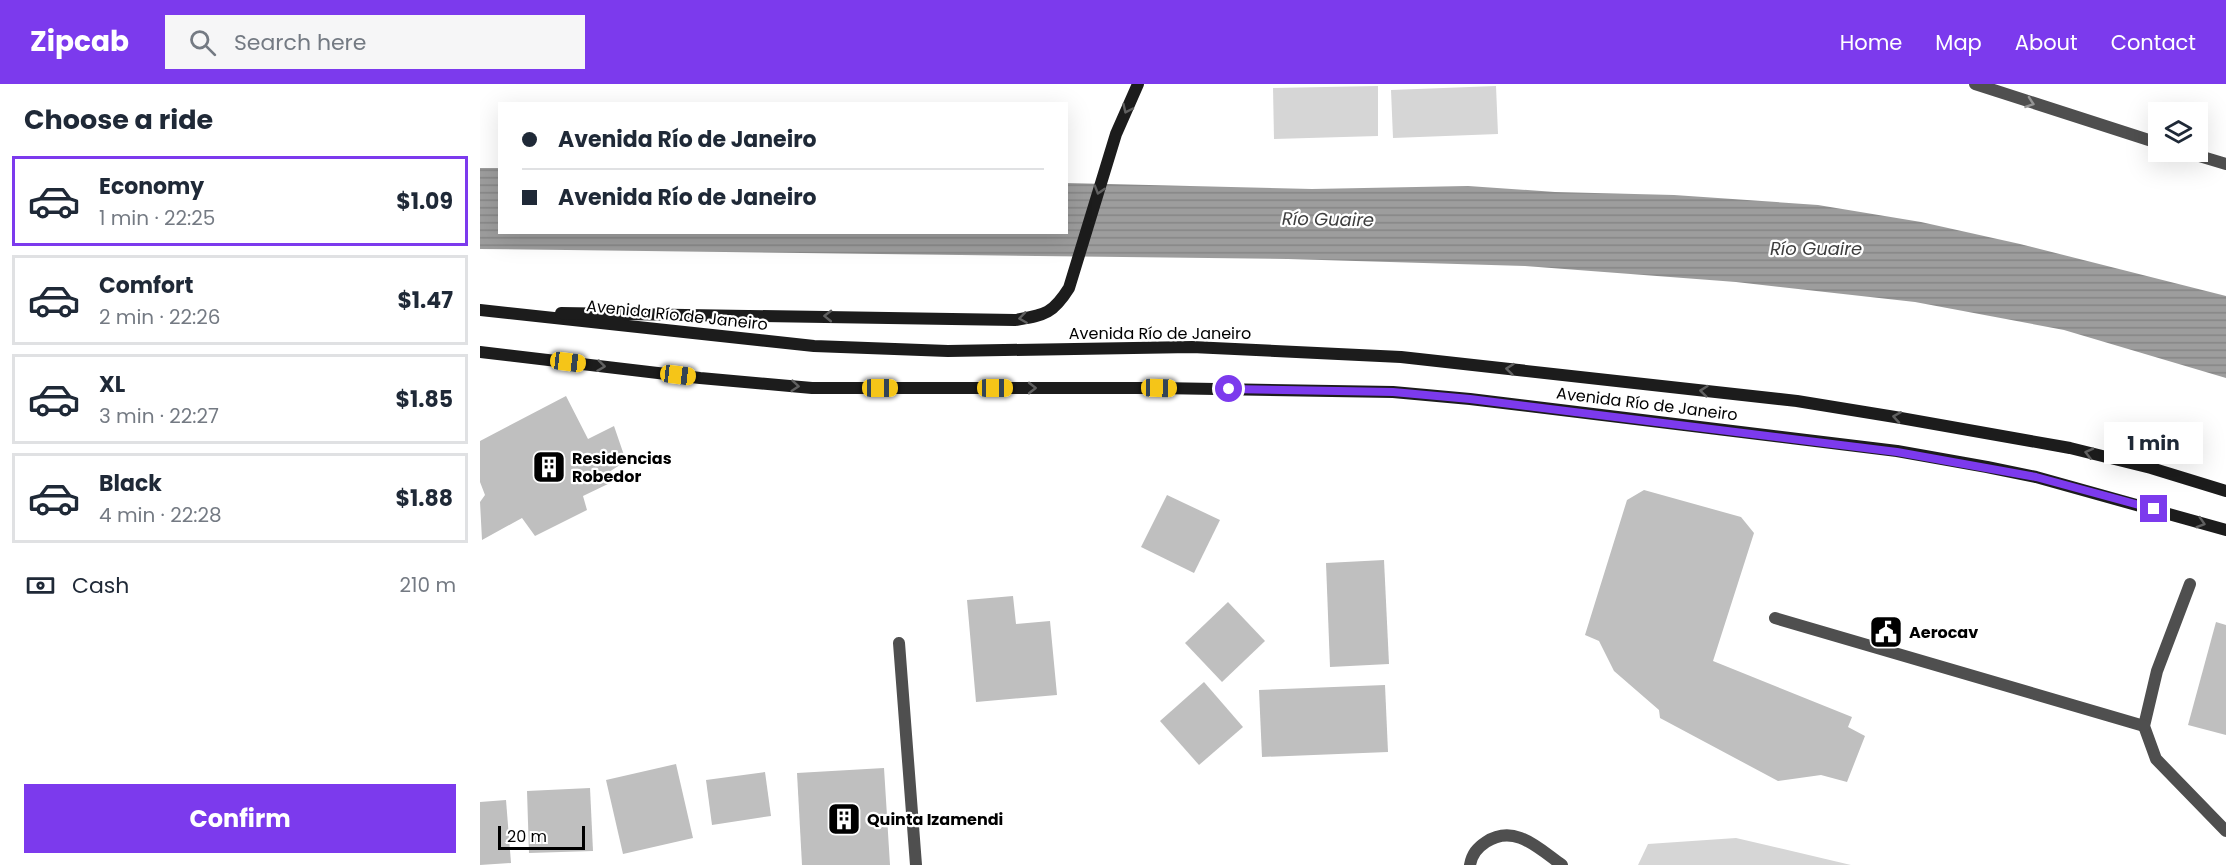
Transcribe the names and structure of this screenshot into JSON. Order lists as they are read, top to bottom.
{
  "streets": {
    "street": ["Avenida Río de Janeiro"]
  },
  "water": ["Río Guaire"],
  "places": {
    "building": ["Residencias Robedor", "Quinta Izamendi"],
    "public building": ["Aerocav"]
  },
  "scale_bar": "20 m",
  "page": {
    "header": "Zipcab",
    "search": "Search here",
    "nav": [
      "Home",
      "Map",
      "About",
      "Contact"
    ],
    "heading": "Choose a ride",
    "banner": ["Avenida Río de Janeiro", "Avenida Río de Janeiro"],
    "list": [
      {
        "name": "Economy",
        "note": "1 min · 22:25",
        "value": "$1.09"
      },
      {
        "name": "Comfort",
        "note": "2 min · 22:26",
        "value": "$1.47"
      },
      {
        "name": "XL",
        "note": "3 min · 22:27",
        "value": "$1.85"
      },
      {
        "name": "Black",
        "note": "4 min · 22:28",
        "value": "$1.88"
      }
    ],
    "bubble": "1 min",
    "pay": ["Cash", "210 m"],
    "buttons": "Confirm",
    "scale": "20 m"
  }
}
